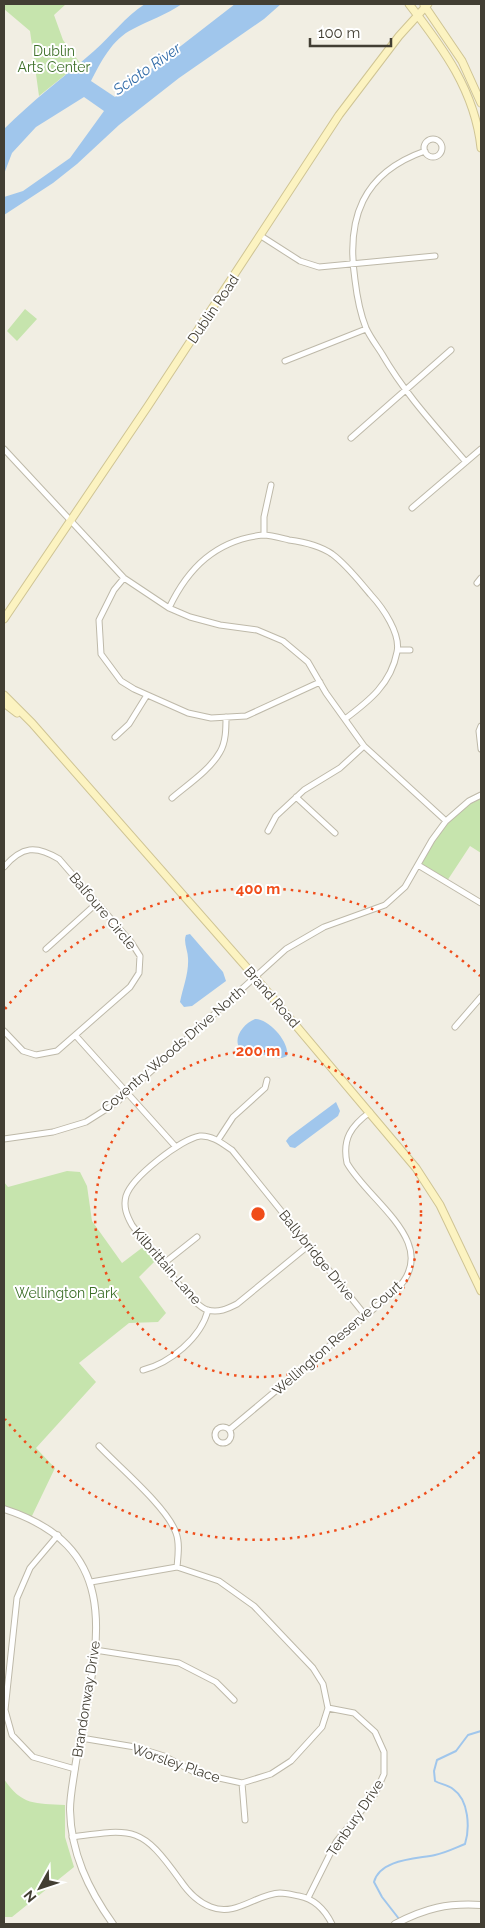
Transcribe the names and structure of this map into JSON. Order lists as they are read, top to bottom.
{
  "streets": {
    "main road": ["Dublin Road", "Brand Road"],
    "street": [
      "Balfoure Circle",
      "Coventry Woods Drive North",
      "Ballybridge Drive",
      "Kilbrittain Lane",
      "Wellington Reserve Court",
      "Brandonway Drive",
      "Worsley Place",
      "Tenbury Drive"
    ]
  },
  "crossings": [
    ["Brand Road", "Coventry Woods Drive North"],
    ["Brand Road", "Wellington Reserve Court"],
    ["Ballybridge Drive", "Kilbrittain Lane"],
    ["Ballybridge Drive", "Wellington Reserve Court"],
    ["Brandonway Drive", "Worsley Place"],
    ["Worsley Place", "Tenbury Drive"]
  ],
  "water": ["Scioto River"],
  "parks": ["Dublin Arts Center", "Wellington Park"],
  "scale_bar": "100 m",
  "north": "bottom left",
  "rings": ["400 m", "200 m"]
}
